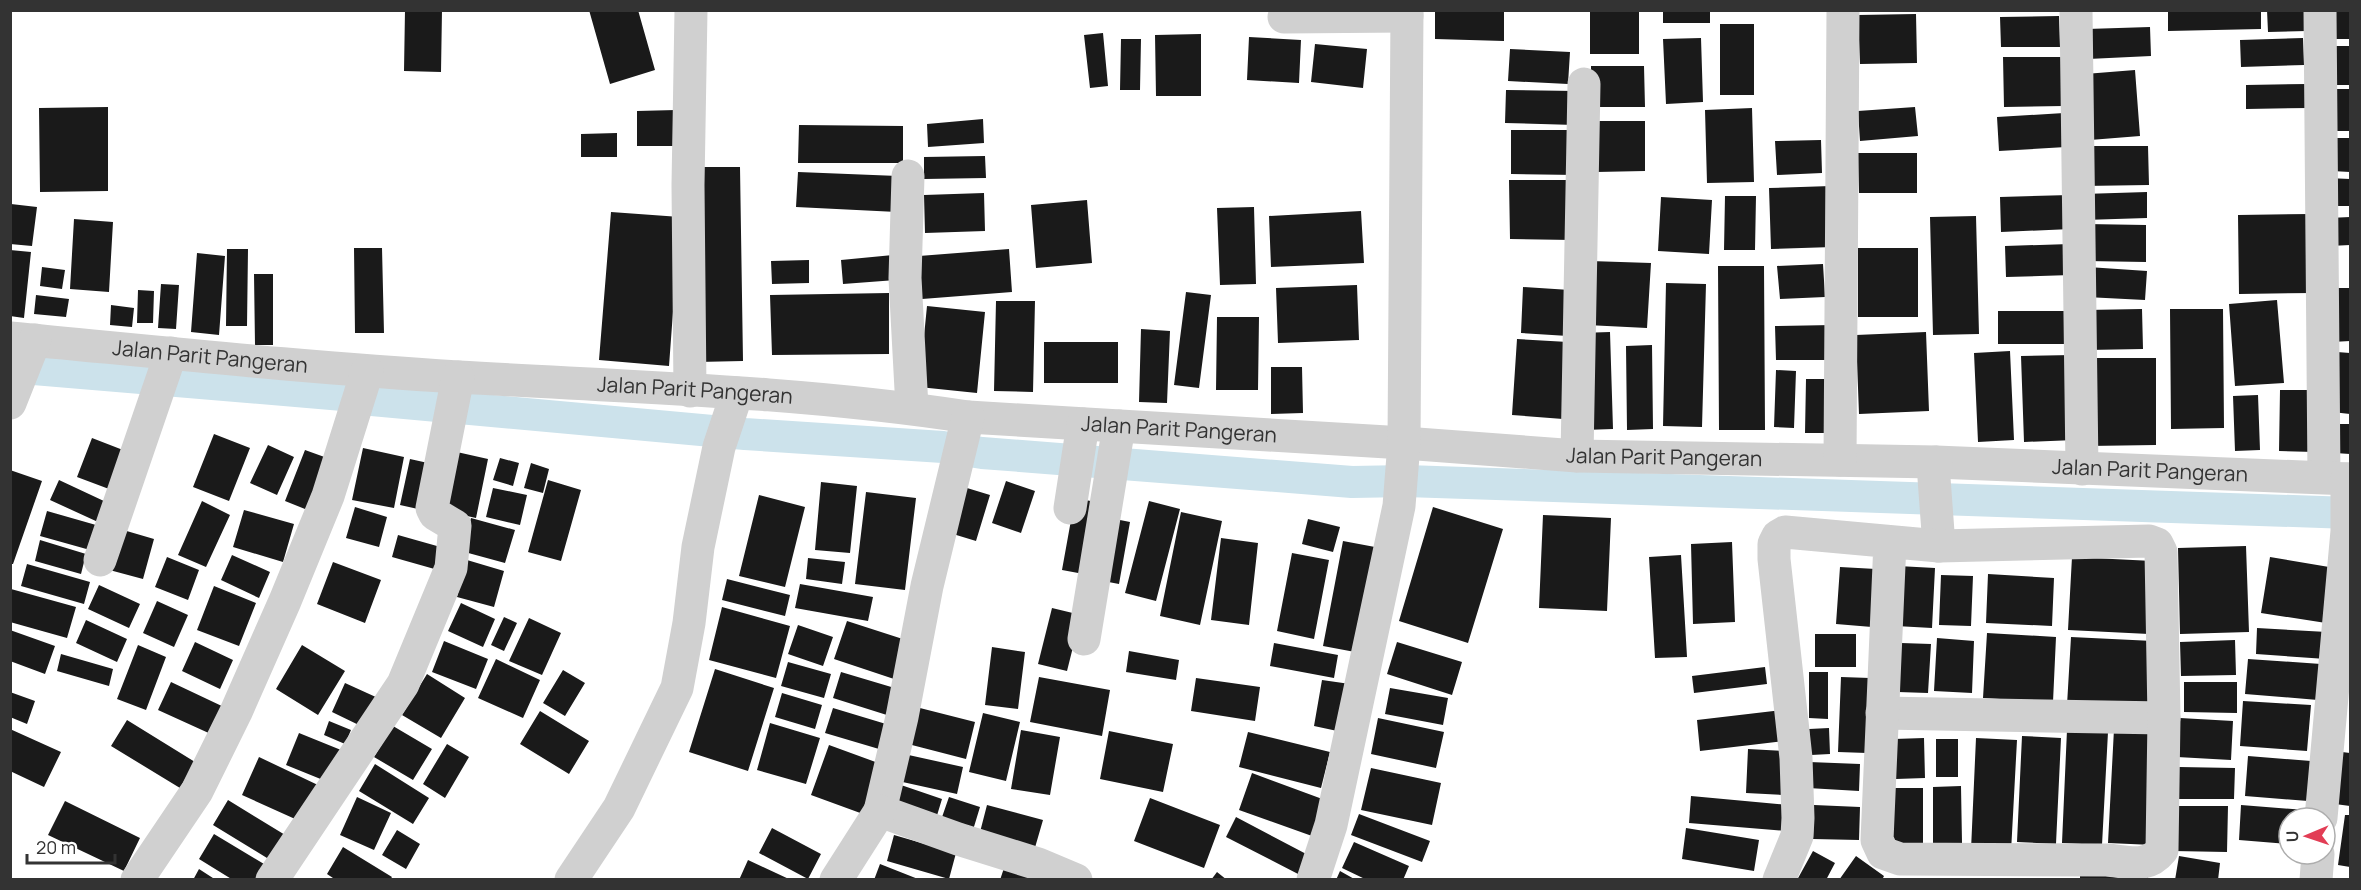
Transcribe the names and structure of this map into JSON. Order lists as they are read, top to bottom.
{
  "streets": {
    "street": ["Jalan Parit Pangeran"]
  },
  "scale_bar": "20 m",
  "north": "left"
}
